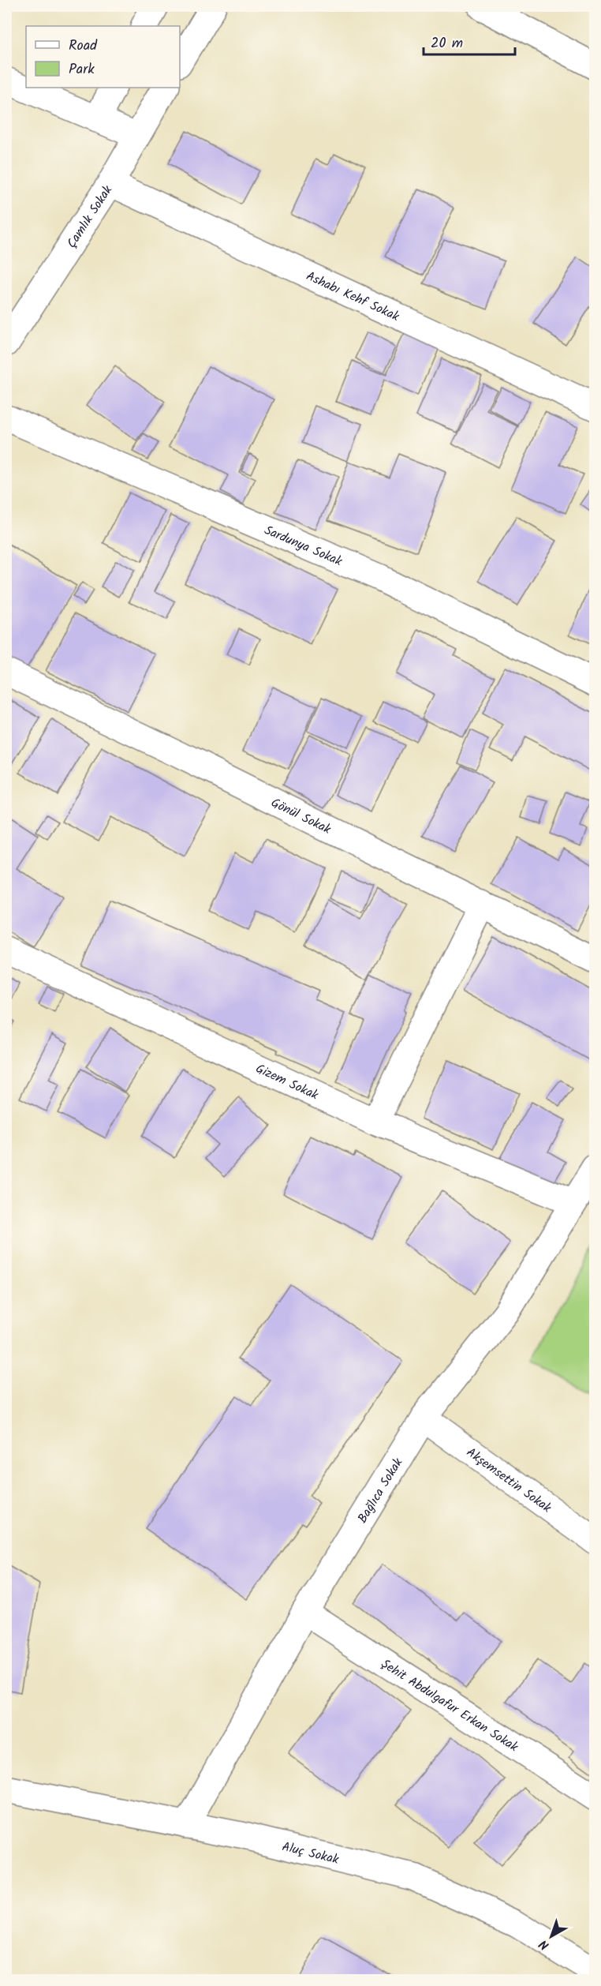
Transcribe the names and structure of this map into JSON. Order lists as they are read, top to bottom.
{
  "streets": {
    "street": [
      "Çamlık Sokak",
      "Ashabı Kehf Sokak",
      "Sardunya Sokak",
      "Gönül Sokak",
      "Gizem Sokak",
      "Akşemsettin Sokak",
      "Bağlıca Sokak",
      "Şehit Abdulgafur Erkan Sokak",
      "Aluç Sokak"
    ]
  },
  "crossings": [
    ["Çamlık Sokak", "Ashabı Kehf Sokak"],
    ["Gizem Sokak", "Bağlıca Sokak"],
    ["Akşemsettin Sokak", "Bağlıca Sokak"],
    ["Bağlıca Sokak", "Şehit Abdulgafur Erkan Sokak"],
    ["Bağlıca Sokak", "Aluç Sokak"]
  ],
  "legend": ["Road", "Park"],
  "scale_bar": "20 m",
  "north": "bottom left"
}
